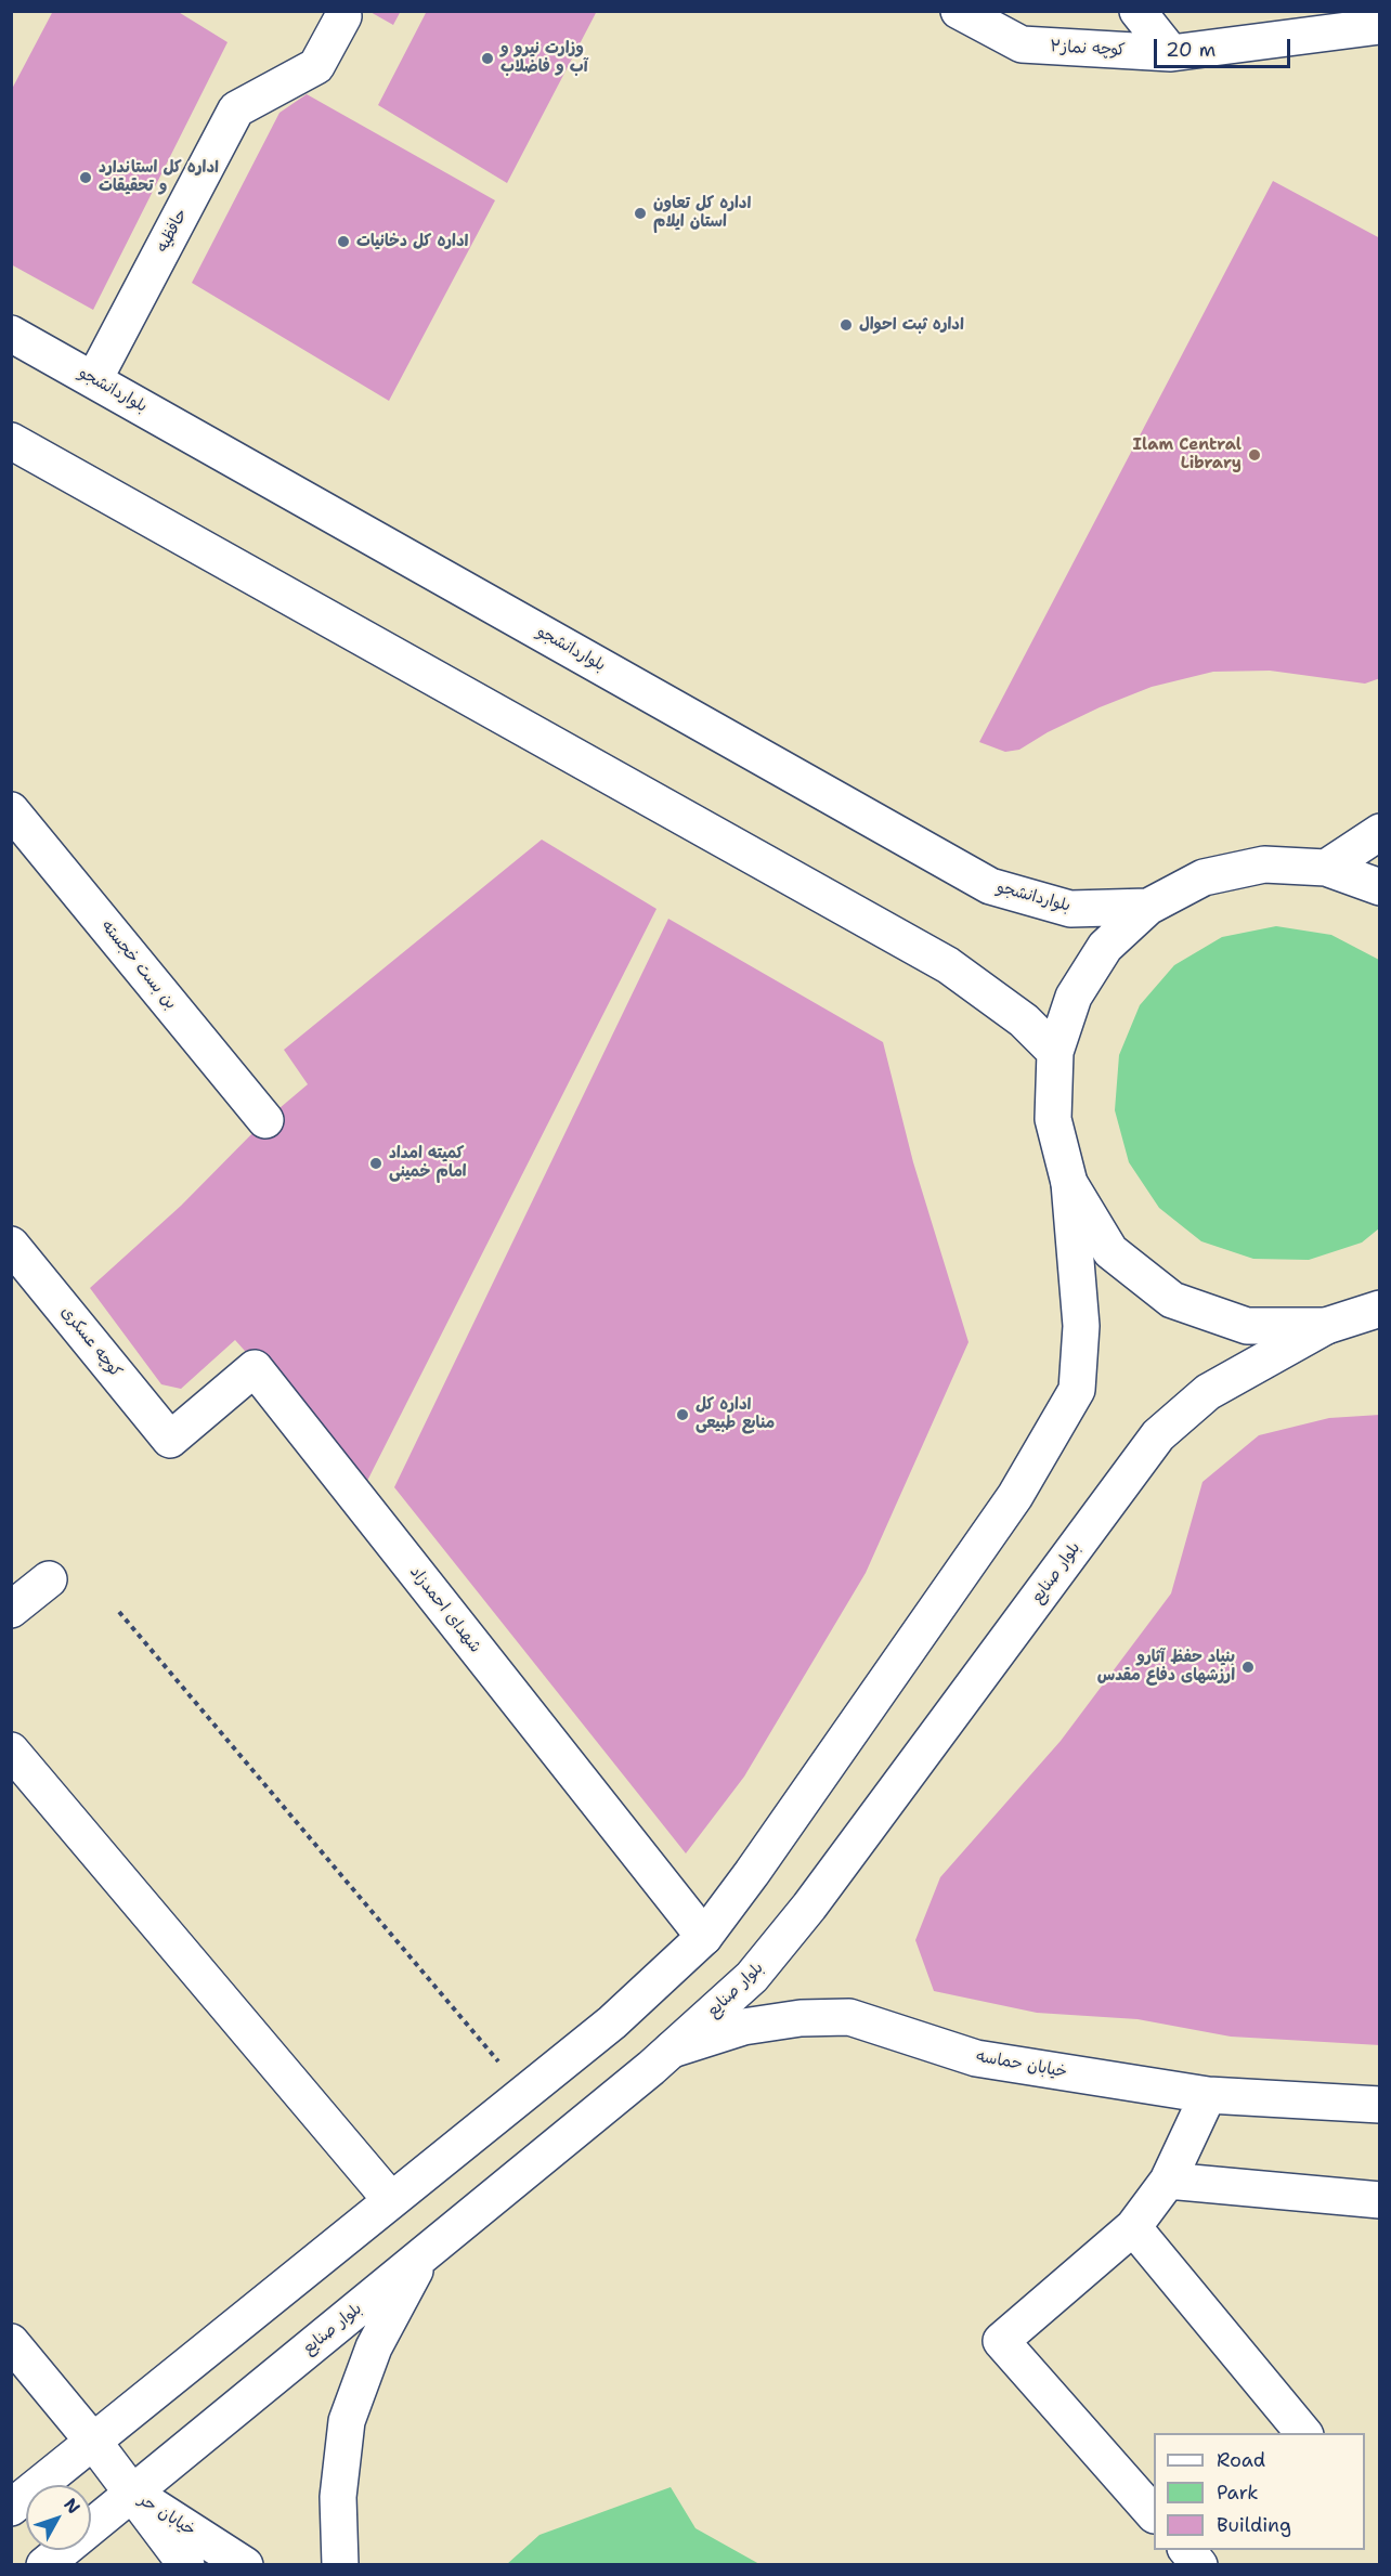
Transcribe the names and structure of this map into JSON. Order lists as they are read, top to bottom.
{
  "streets": {
    "street": [
      "کوچه نماز۲",
      "حافظیه",
      "بلواردانشجو",
      "بن بست خجسته",
      "کوچه عسکری",
      "بلوار صنایع",
      "شهدای احمدزاد",
      "خیابان حماسه",
      "خیابان حر"
    ]
  },
  "crossings": [
    ["حافظیه", "بلواردانشجو"],
    ["کوچه عسکری", "شهدای احمدزاد"],
    ["بلوار صنایع", "خیابان حماسه"],
    ["بلوار صنایع", "خیابان حر"]
  ],
  "places": [
    "وزارت نیرو و آب و فاضلاب",
    "اداره کل استاندارد و تحقیقات",
    "اداره کل تعاون استان ایلام",
    "اداره کل دخانیات",
    "اداره ثبت احوال",
    "Ilam Central Library",
    "کمیته امداد امام خمینی",
    "اداره کل منابع طبیعی",
    "بنیاد حفظ آثارو ارزشهای دفاع مقدس"
  ],
  "legend": ["Road", "Park", "Building"],
  "scale_bar": "20 m",
  "north": "top right"
}
